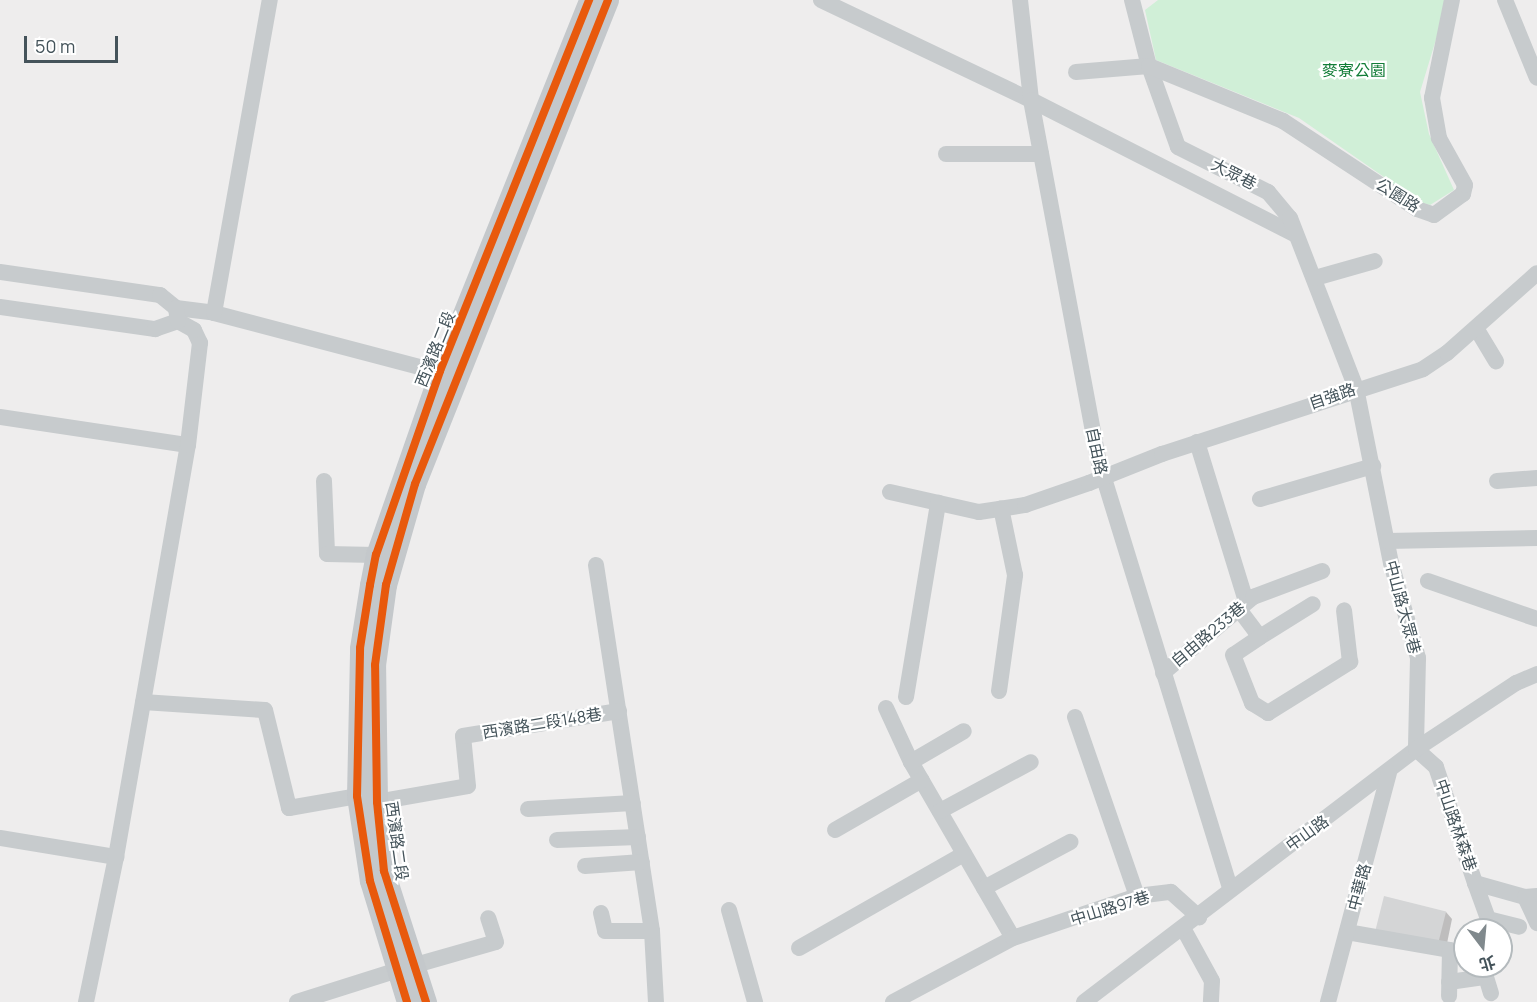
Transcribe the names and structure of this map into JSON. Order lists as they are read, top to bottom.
{
  "streets": {
    "main road": ["西濱路二段"],
    "street": [
      "大眾巷",
      "公園路",
      "自強路",
      "自由路",
      "中山路大眾巷",
      "自由路233巷",
      "西濱路二段148巷",
      "中山路林森巷",
      "中山路",
      "中華路",
      "中山路97巷"
    ]
  },
  "crossings": [
    ["大眾巷", "公園路"],
    ["大眾巷", "自強路"],
    ["大眾巷", "中山路大眾巷"],
    ["西濱路二段", "西濱路二段148巷"],
    ["自強路", "自由路"],
    ["自強路", "中山路大眾巷"],
    ["自由路", "自由路233巷"],
    ["自由路", "中山路"],
    ["中山路大眾巷", "中山路林森巷"],
    ["中山路大眾巷", "中山路"],
    ["中山路林森巷", "中山路"],
    ["中山路", "中華路"],
    ["中山路", "中山路97巷"]
  ],
  "parks": ["麥寮公園"],
  "scale_bar": "50 m",
  "north": "bottom"
}
